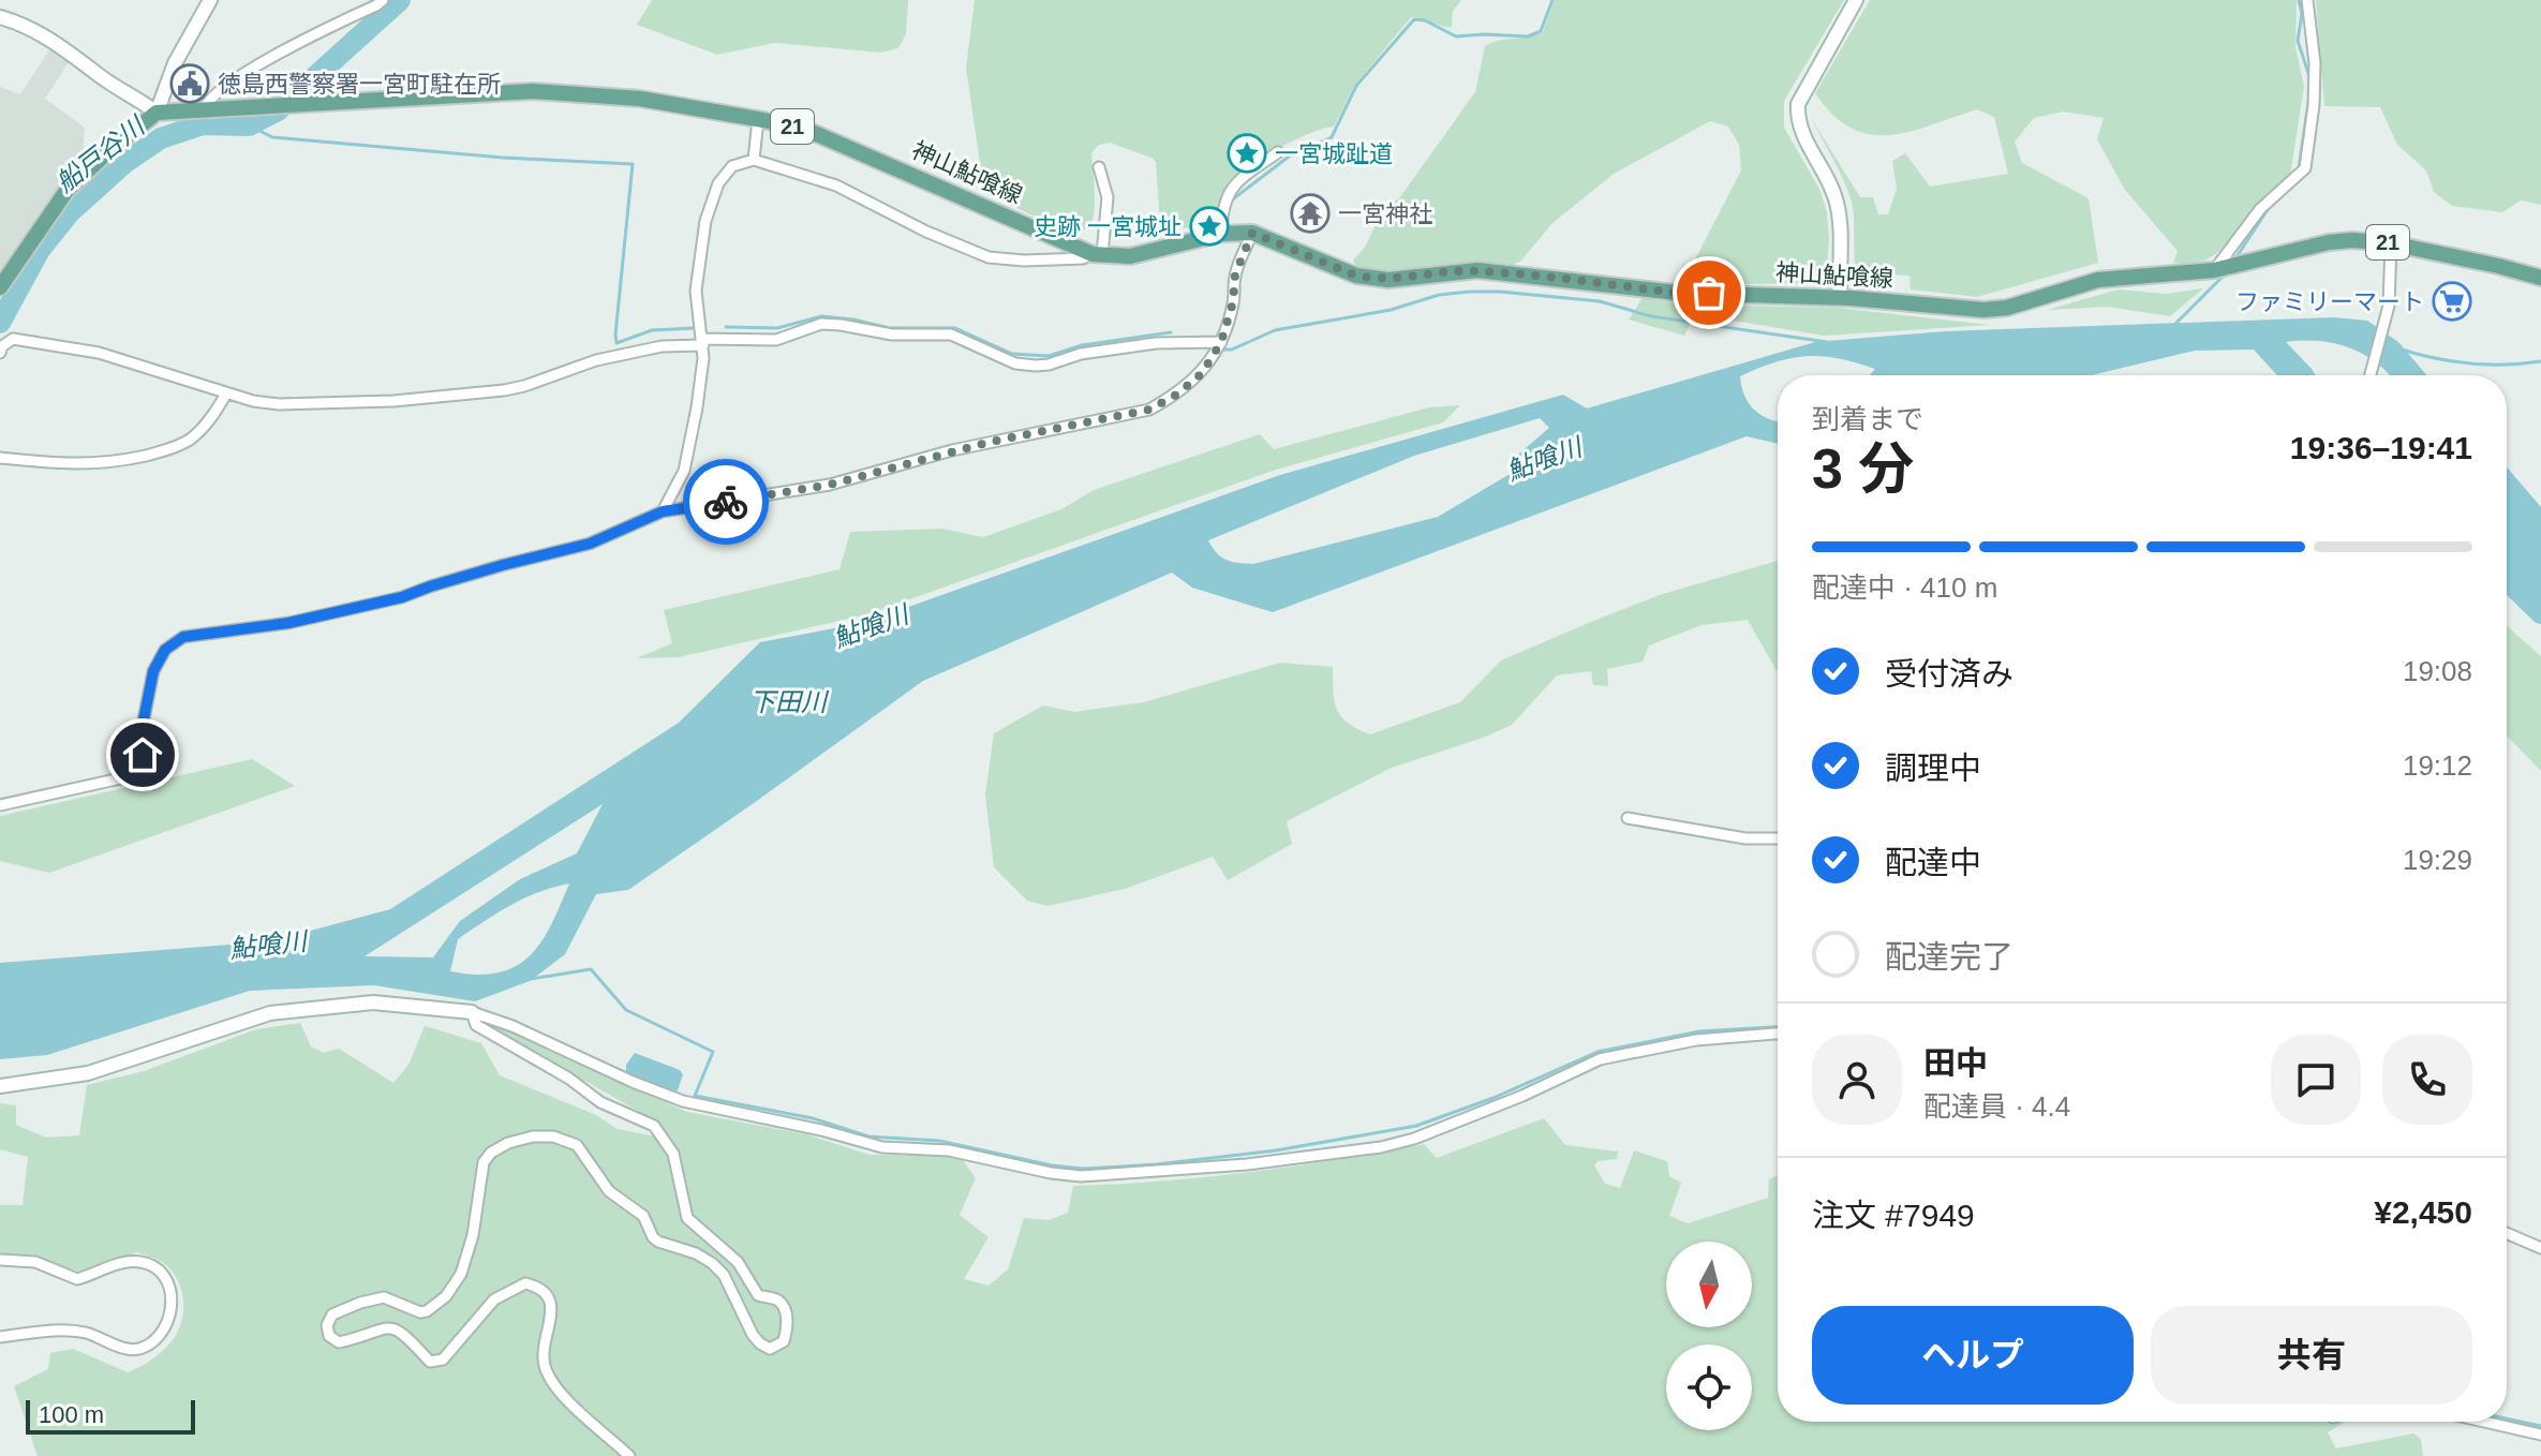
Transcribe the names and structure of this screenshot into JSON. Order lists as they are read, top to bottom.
{
  "streets": {
    "main road": ["21", "神山鮎喰線"]
  },
  "water": ["船戸谷川", "鮎喰川", "下田川"],
  "places": {
    "public building": ["徳島西警察署一宮町駐在所"],
    "place": ["一宮城趾道", "史跡 一宮城址"],
    "temple": ["一宮神社"],
    "supermarket": ["ファミリーマート"]
  },
  "scale_bar": "100 m",
  "north": "bottom",
  "page": {
    "heading": ["3 分", "到着まで", "19:36–19:41"],
    "panel": [
      "田中",
      "配達員 · 4.4",
      "注文 #7949",
      "¥2,450"
    ],
    "bar": "配達中 · 410 m",
    "list": [
      ["受付済み", "19:08"],
      ["調理中", "19:12"],
      ["配達中", "19:29"],
      "配達完了"
    ],
    "buttons": ["ヘルプ", "共有"],
    "scale": "100 m"
  }
}
